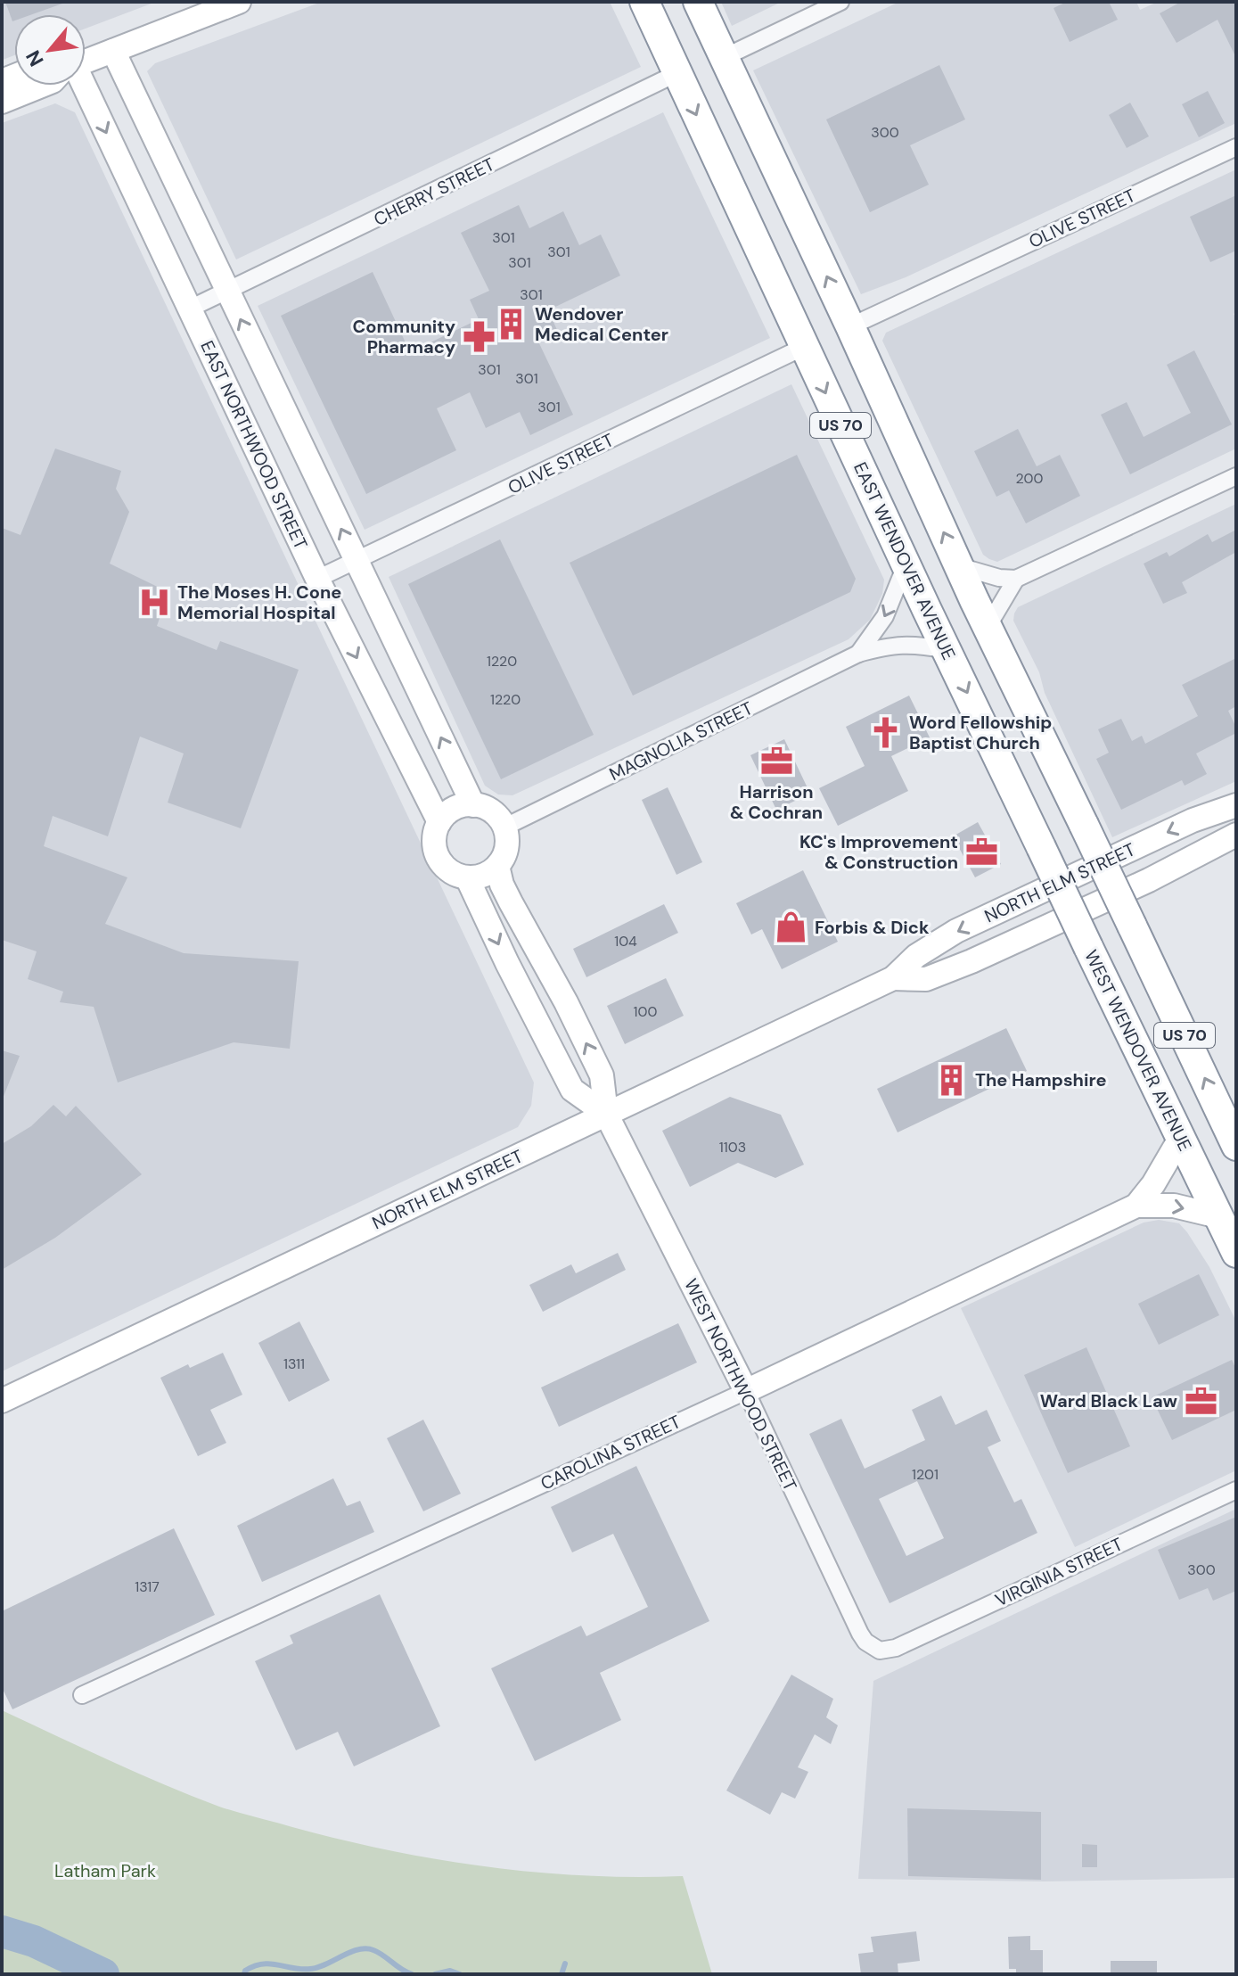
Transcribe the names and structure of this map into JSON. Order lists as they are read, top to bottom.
{
  "streets": {
    "highway": ["US 70", "EAST WENDOVER AVENUE", "WEST WENDOVER AVENUE"],
    "street": [
      "CHERRY STREET",
      "OLIVE STREET",
      "EAST NORTHWOOD STREET",
      "MAGNOLIA STREET",
      "NORTH ELM STREET",
      "WEST NORTHWOOD STREET",
      "CAROLINA STREET",
      "VIRGINIA STREET"
    ]
  },
  "crossings": [
    ["CHERRY STREET", "EAST NORTHWOOD STREET"],
    ["CHERRY STREET", "EAST WENDOVER AVENUE"],
    ["OLIVE STREET", "US 70"],
    ["OLIVE STREET", "EAST NORTHWOOD STREET"],
    ["OLIVE STREET", "EAST WENDOVER AVENUE"],
    ["EAST NORTHWOOD STREET", "MAGNOLIA STREET"],
    ["EAST WENDOVER AVENUE", "MAGNOLIA STREET"],
    ["EAST WENDOVER AVENUE", "WEST WENDOVER AVENUE"],
    ["NORTH ELM STREET", "WEST NORTHWOOD STREET"],
    ["WEST WENDOVER AVENUE", "CAROLINA STREET"],
    ["WEST NORTHWOOD STREET", "CAROLINA STREET"],
    ["WEST NORTHWOOD STREET", "VIRGINIA STREET"]
  ],
  "parks": ["Latham Park"],
  "places": {
    "building": ["Wendover Medical Center", "The Hampshire"],
    "pharmacy": ["Community Pharmacy"],
    "hospital": ["The Moses H. Cone Memorial Hospital"],
    "church": ["Word Fellowship Baptist Church"],
    "office": ["Harrison & Cochran", "KC's Improvement & Construction", "Ward Black Law"],
    "shop": ["Forbis & Dick"]
  },
  "house_numbers": [
    "300",
    "301",
    "301",
    "301",
    "301",
    "301",
    "301",
    "301",
    "200",
    "1220",
    "1220",
    "104",
    "100",
    "1103",
    "1311",
    "1201",
    "300",
    "1317"
  ],
  "north": "bottom left"
}
